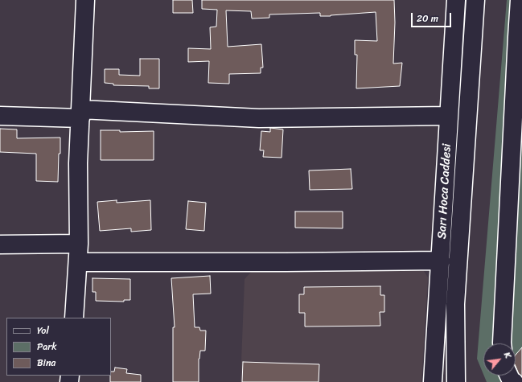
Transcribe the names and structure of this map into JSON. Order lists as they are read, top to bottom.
{
  "streets": {
    "street": ["Sarı Hoca Caddesi"]
  },
  "legend": ["Yol", "Park", "Bina"],
  "scale_bar": "20 m",
  "north": "top right"
}
